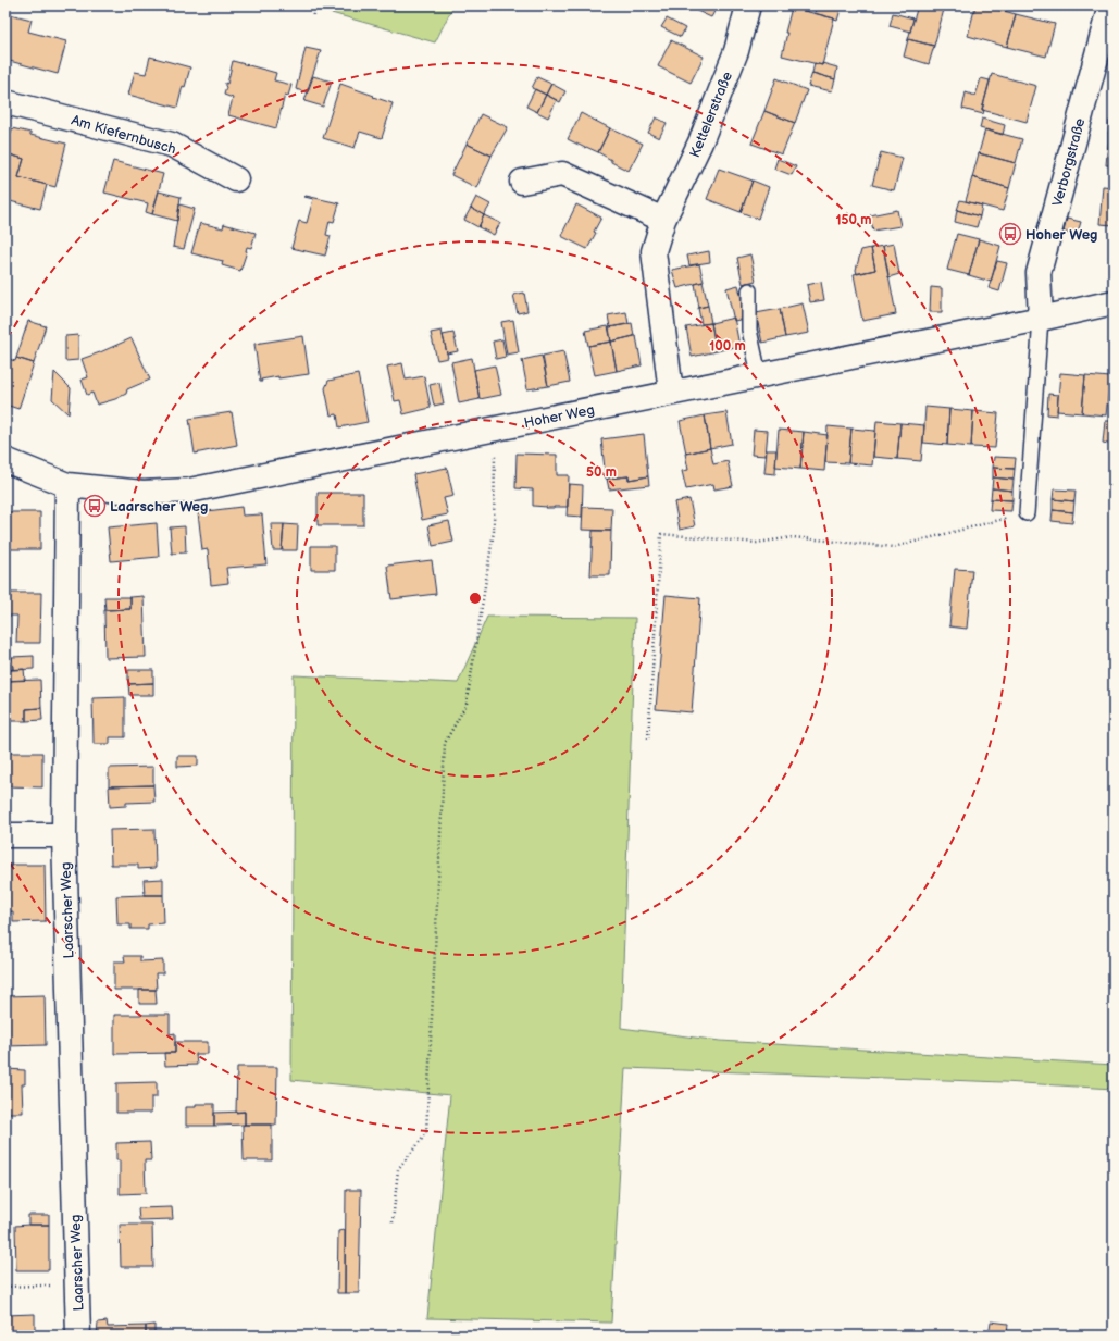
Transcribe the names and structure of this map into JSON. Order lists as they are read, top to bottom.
{
  "streets": {
    "street": [
      "Kettelerstraße",
      "Am Kiefernbusch",
      "Verborgstraße",
      "Hoher Weg",
      "Laarscher Weg"
    ]
  },
  "crossings": [
    ["Kettelerstraße", "Hoher Weg"],
    ["Verborgstraße", "Hoher Weg"],
    ["Hoher Weg", "Laarscher Weg"]
  ],
  "places": {
    "bus stop": ["Hoher Weg", "Laarscher Weg"]
  },
  "rings": ["150 m", "100 m", "50 m"]
}
